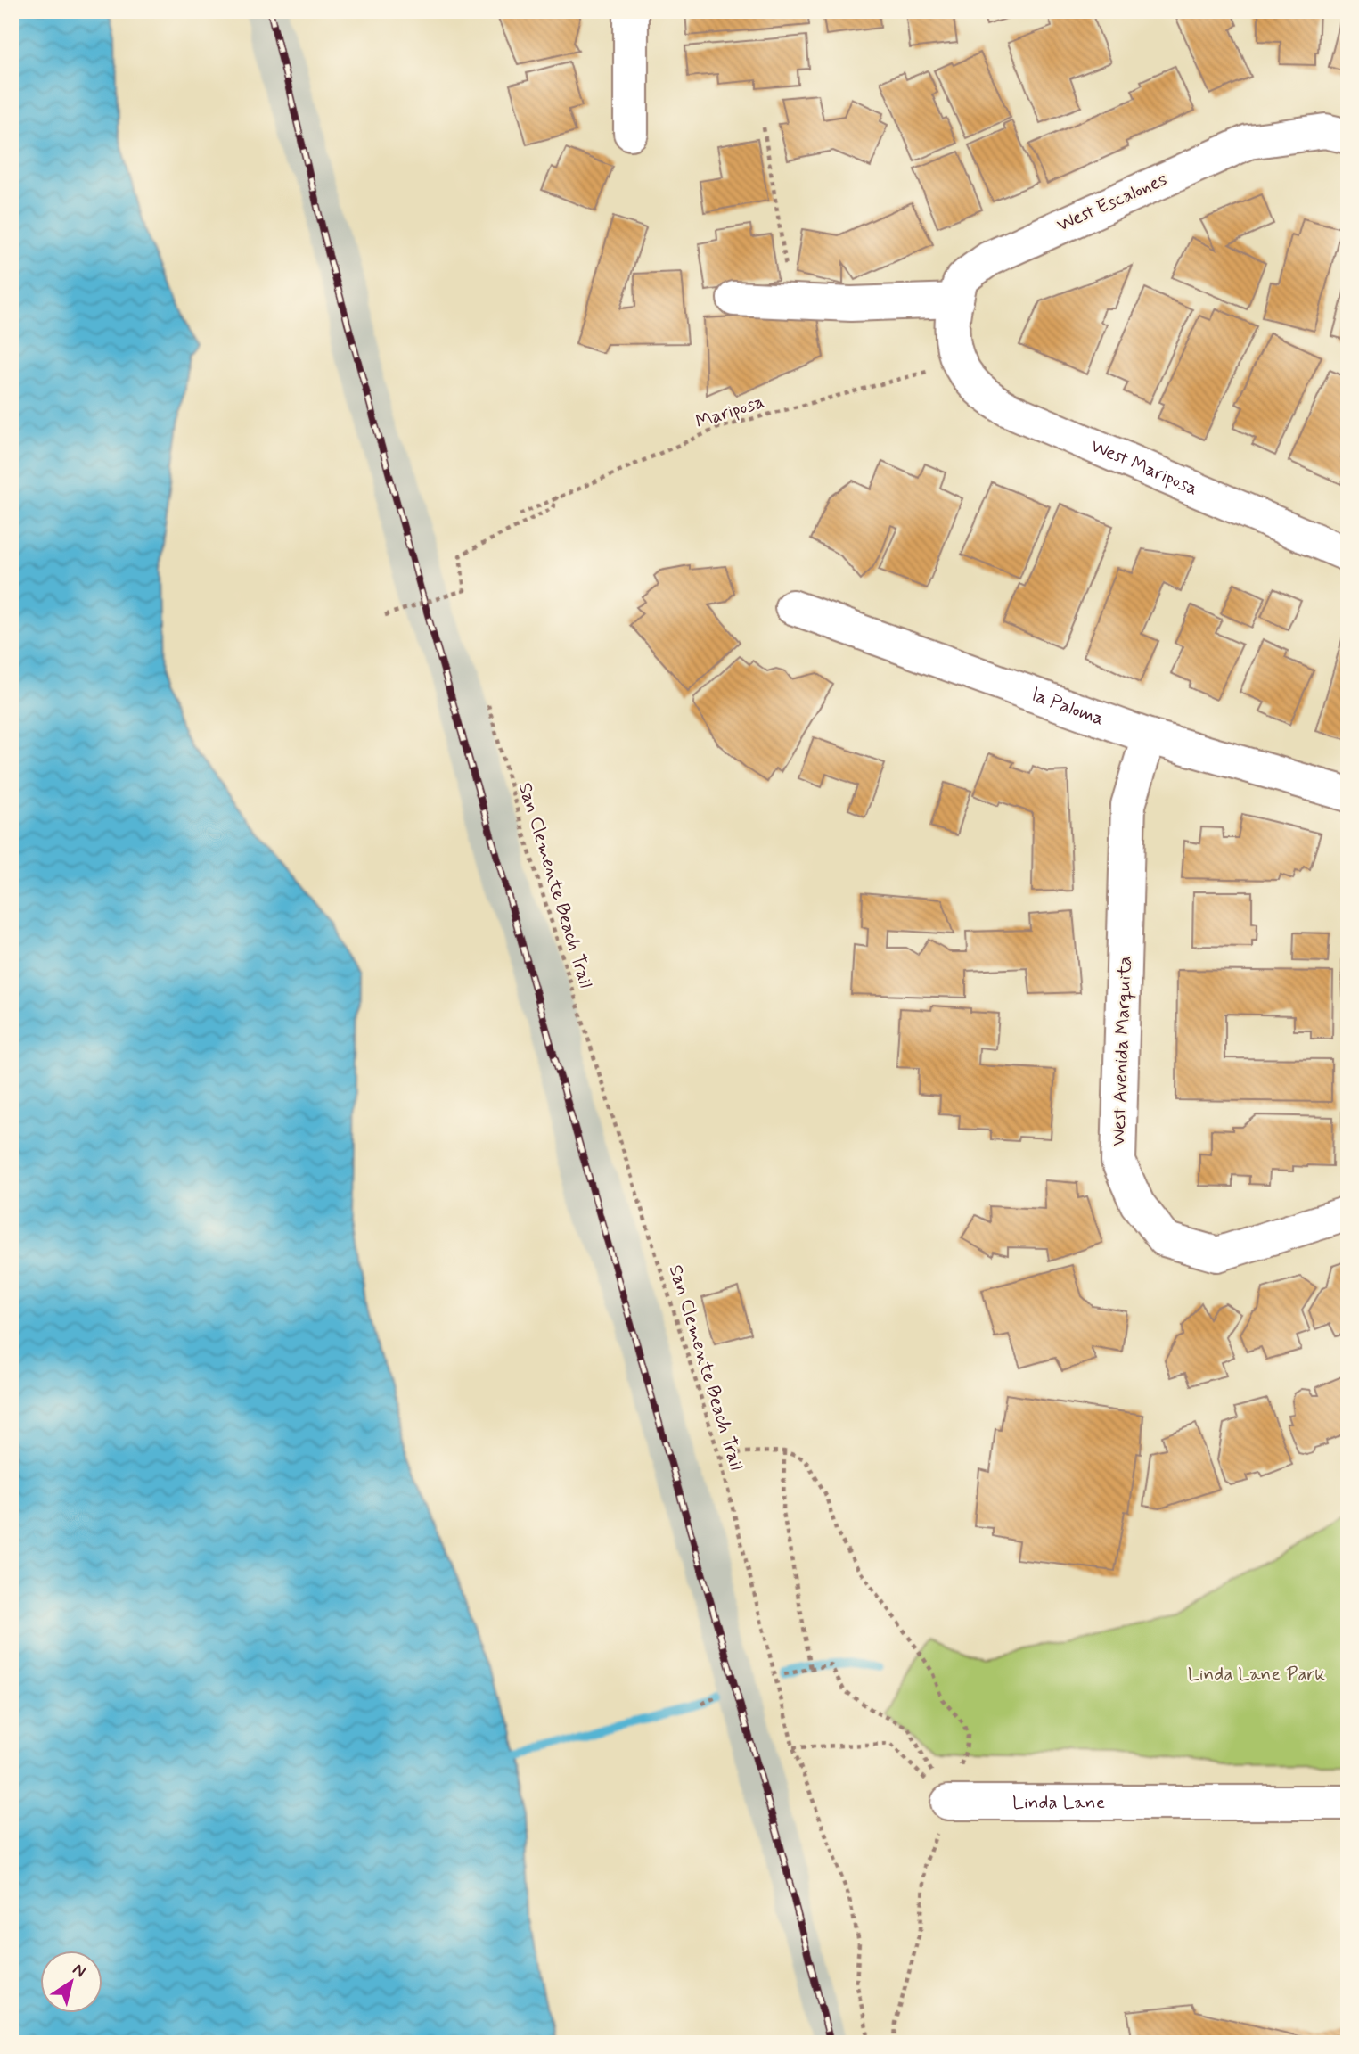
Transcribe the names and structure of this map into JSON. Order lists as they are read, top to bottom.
{
  "streets": {
    "street": [
      "West Escalones",
      "West Mariposa",
      "la Paloma",
      "West Avenida Marquita",
      "Linda Lane"
    ],
    "path": ["Mariposa", "San Clemente Beach Trail"]
  },
  "crossings": [
    ["West Escalones", "Mariposa"],
    ["West Escalones", "West Mariposa"],
    ["Mariposa", "West Mariposa"],
    ["la Paloma", "West Avenida Marquita"]
  ],
  "parks": ["Linda Lane Park"],
  "north": "top right"
}
